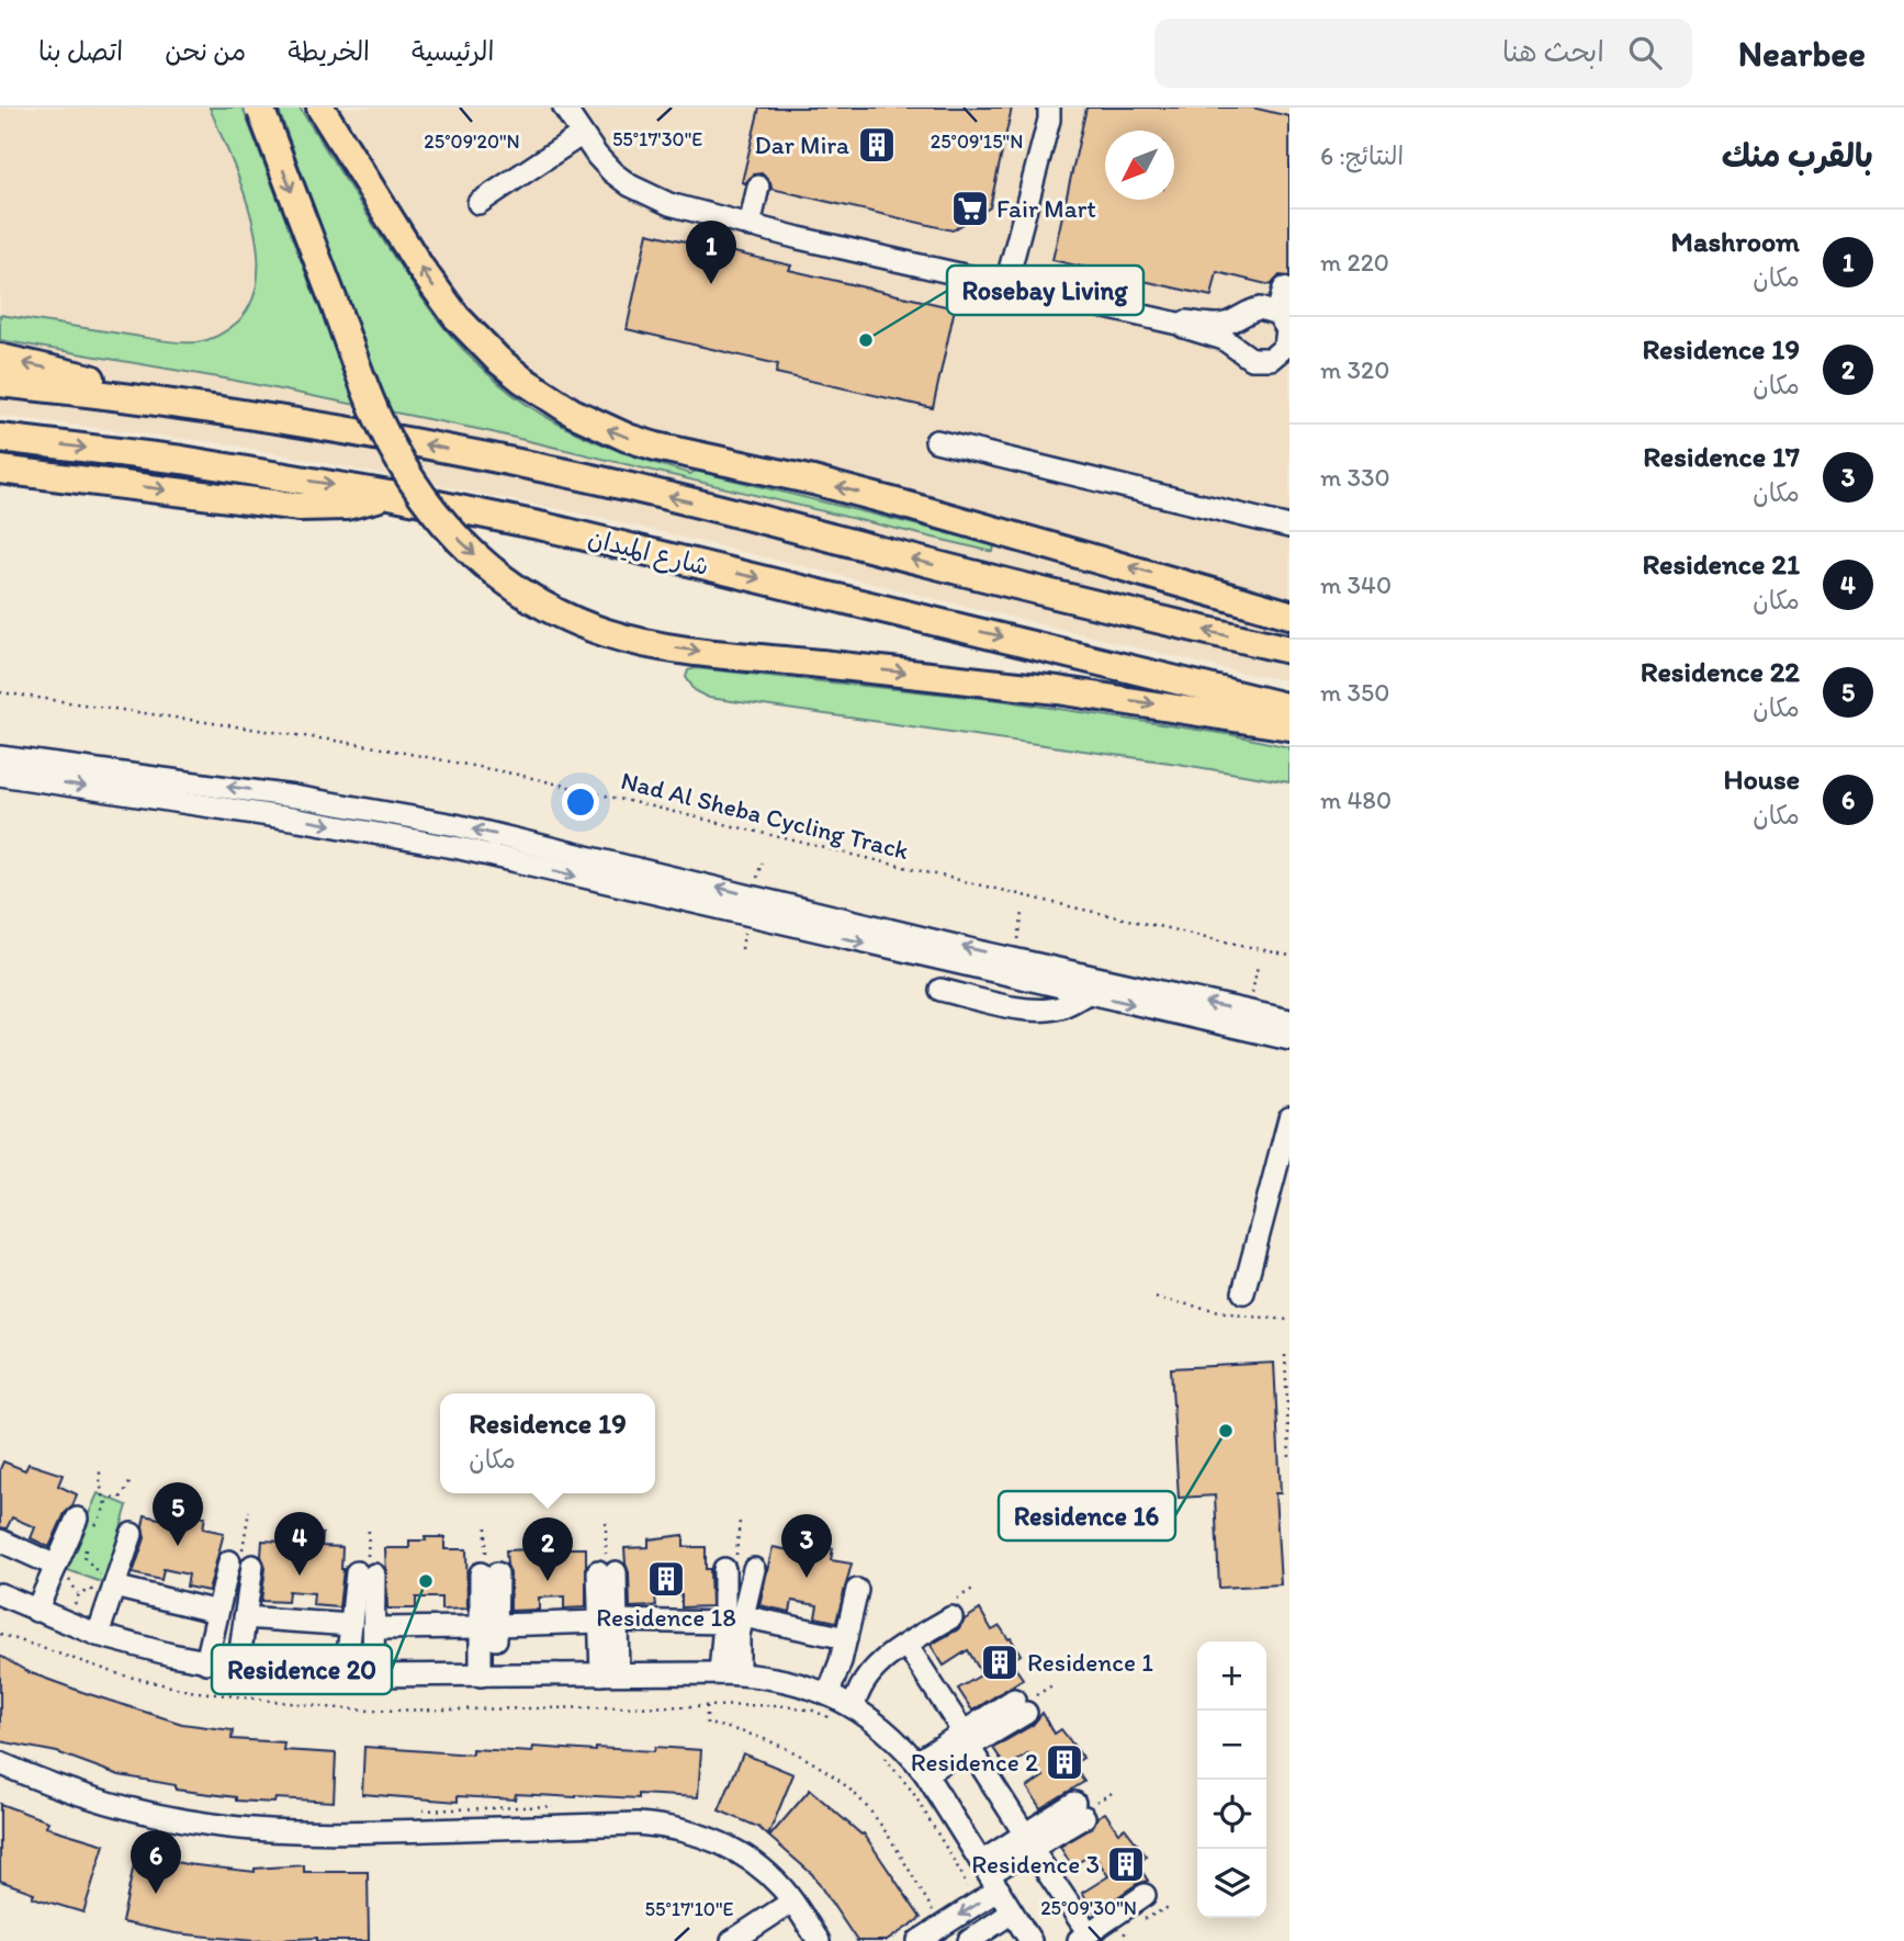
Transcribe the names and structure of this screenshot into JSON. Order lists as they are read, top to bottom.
{
  "streets": {
    "main road": ["شارع الميدان"],
    "path": ["Nad Al Sheba Cycling Track"]
  },
  "places": {
    "building": [
      "Dar Mira",
      "Residence 18",
      "Residence 1",
      "Residence 2",
      "Residence 3"
    ],
    "supermarket": ["Fair Mart"],
    "other": ["Rosebay Living", "Residence 16", "Residence 20"]
  },
  "north": "bottom left",
  "page": {
    "header": "Nearbee",
    "search": "ابحث هنا",
    "nav": [
      "الرئيسية",
      "الخريطة",
      "من نحن",
      "اتصل بنا"
    ],
    "heading": ["بالقرب منك", "النتائج: 6"],
    "list": [
      {
        "mark": "1",
        "name": "Mashroom",
        "note": "مكان",
        "value": "220 m"
      },
      {
        "mark": "2",
        "name": "Residence 19",
        "note": "مكان",
        "value": "320 m"
      },
      {
        "mark": "3",
        "name": "Residence 17",
        "note": "مكان",
        "value": "330 m"
      },
      {
        "mark": "4",
        "name": "Residence 21",
        "note": "مكان",
        "value": "340 m"
      },
      {
        "mark": "5",
        "name": "Residence 22",
        "note": "مكان",
        "value": "350 m"
      },
      {
        "mark": "6",
        "name": "House",
        "note": "مكان",
        "value": "480 m"
      }
    ],
    "pins": [
      "1",
      "5",
      "4",
      "3",
      "2",
      "6"
    ],
    "popup": ["Residence 19", "مكان"],
    "map_buttons": ["+", "−"]
  },
  "coordinates": [
    "55°17'30\"E",
    "25°09'20\"N",
    "25°09'15\"N",
    "25°09'30\"N",
    "55°17'10\"E"
  ]
}
